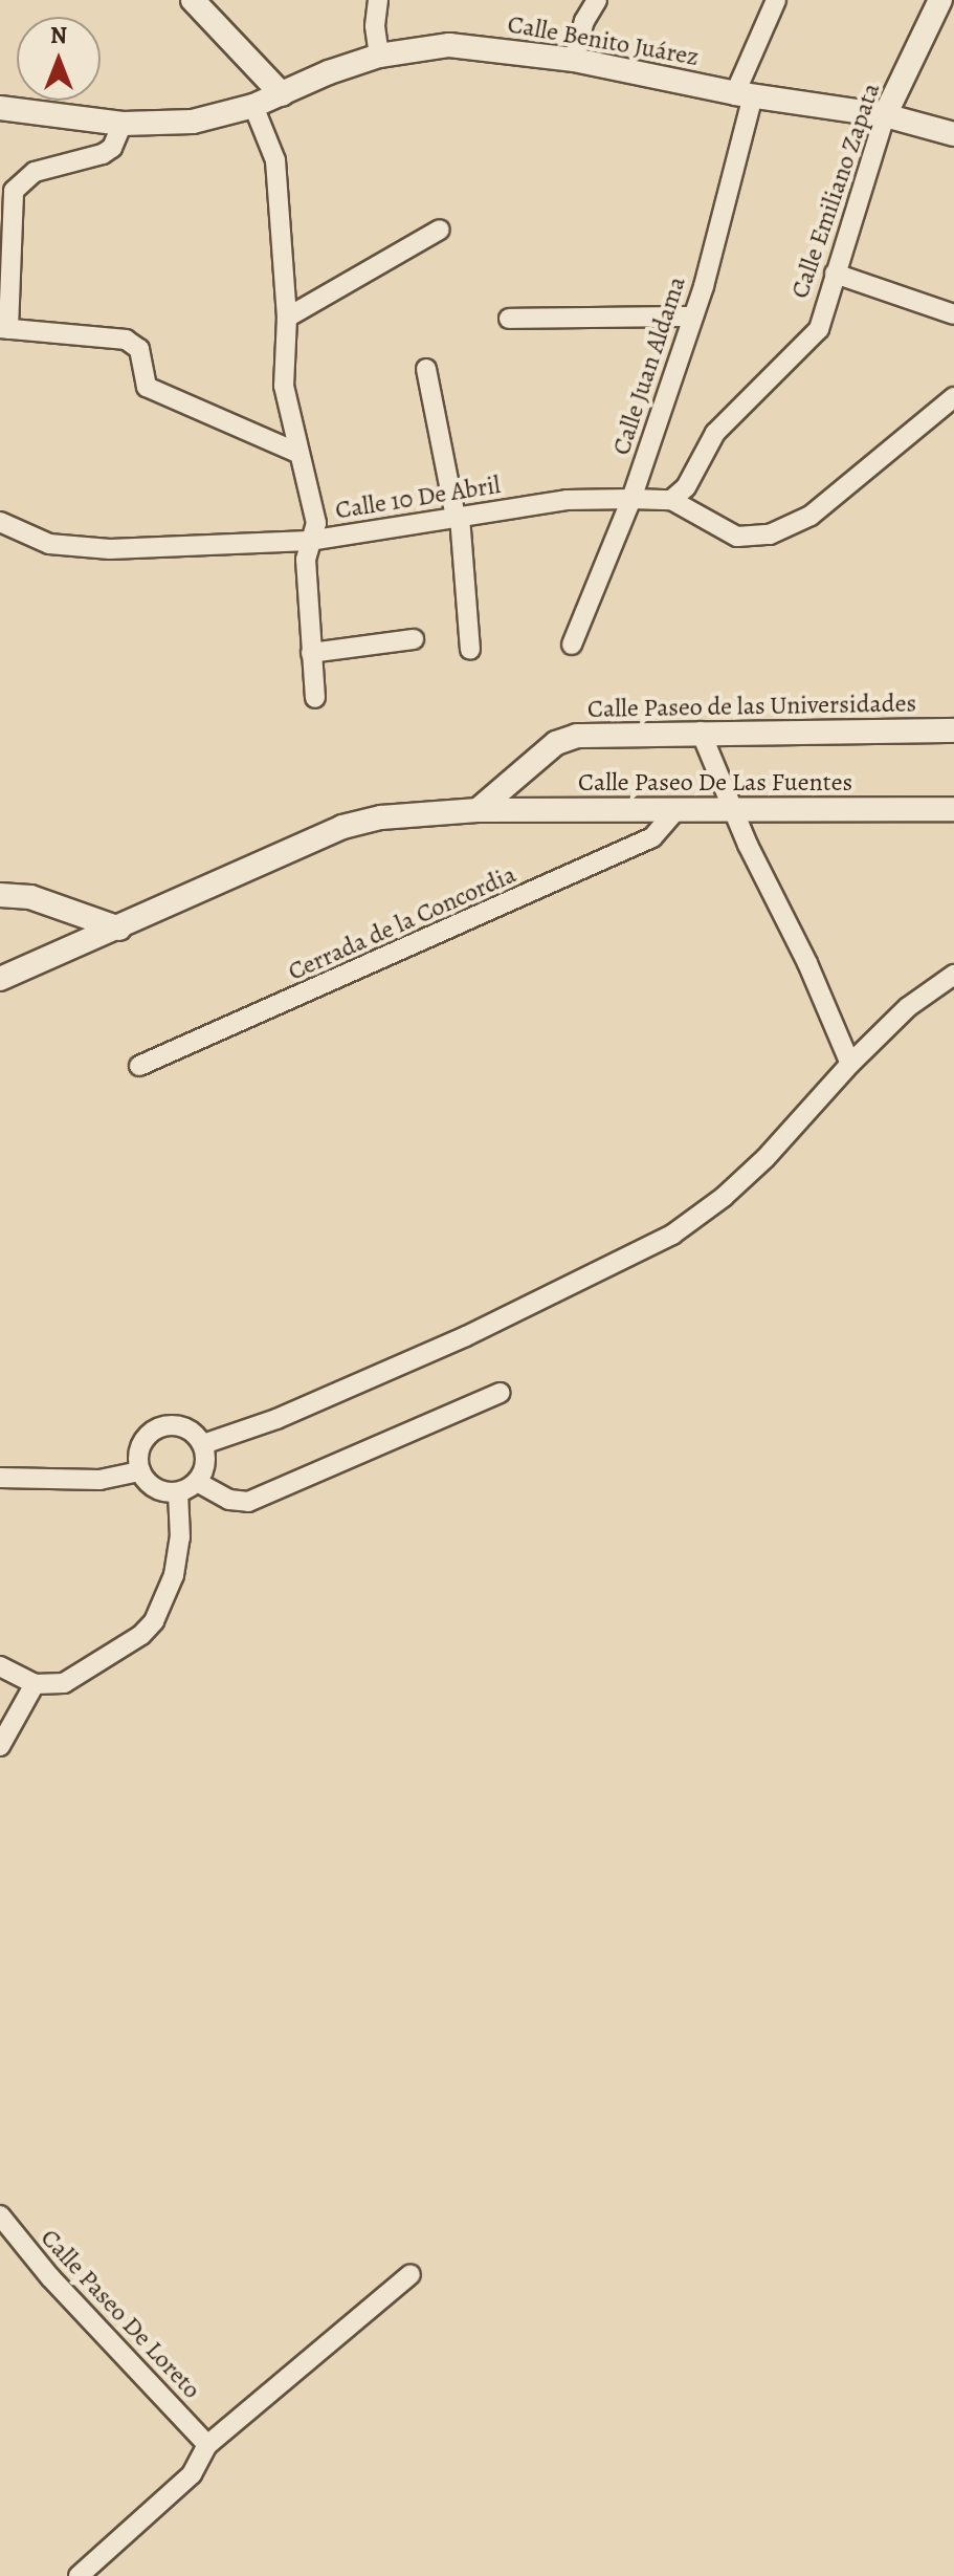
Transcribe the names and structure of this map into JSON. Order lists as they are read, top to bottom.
{
  "streets": {
    "street": [
      "Calle Benito Juárez",
      "Calle Emiliano Zapata",
      "Calle Juan Aldama",
      "Calle 10 De Abril",
      "Calle Paseo de las Universidades",
      "Calle Paseo De Las Fuentes",
      "Cerrada de la Concordia",
      "Calle Paseo De Loreto"
    ]
  },
  "crossings": [
    ["Calle Benito Juárez", "Calle Emiliano Zapata"],
    ["Calle Benito Juárez", "Calle Juan Aldama"],
    ["Calle Benito Juárez", "Calle 10 De Abril"],
    ["Calle Emiliano Zapata", "Calle 10 De Abril"],
    ["Calle Juan Aldama", "Calle 10 De Abril"],
    ["Calle Paseo de las Universidades", "Calle Paseo De Las Fuentes"],
    ["Calle Paseo De Las Fuentes", "Cerrada de la Concordia"]
  ],
  "north": "top"
}
